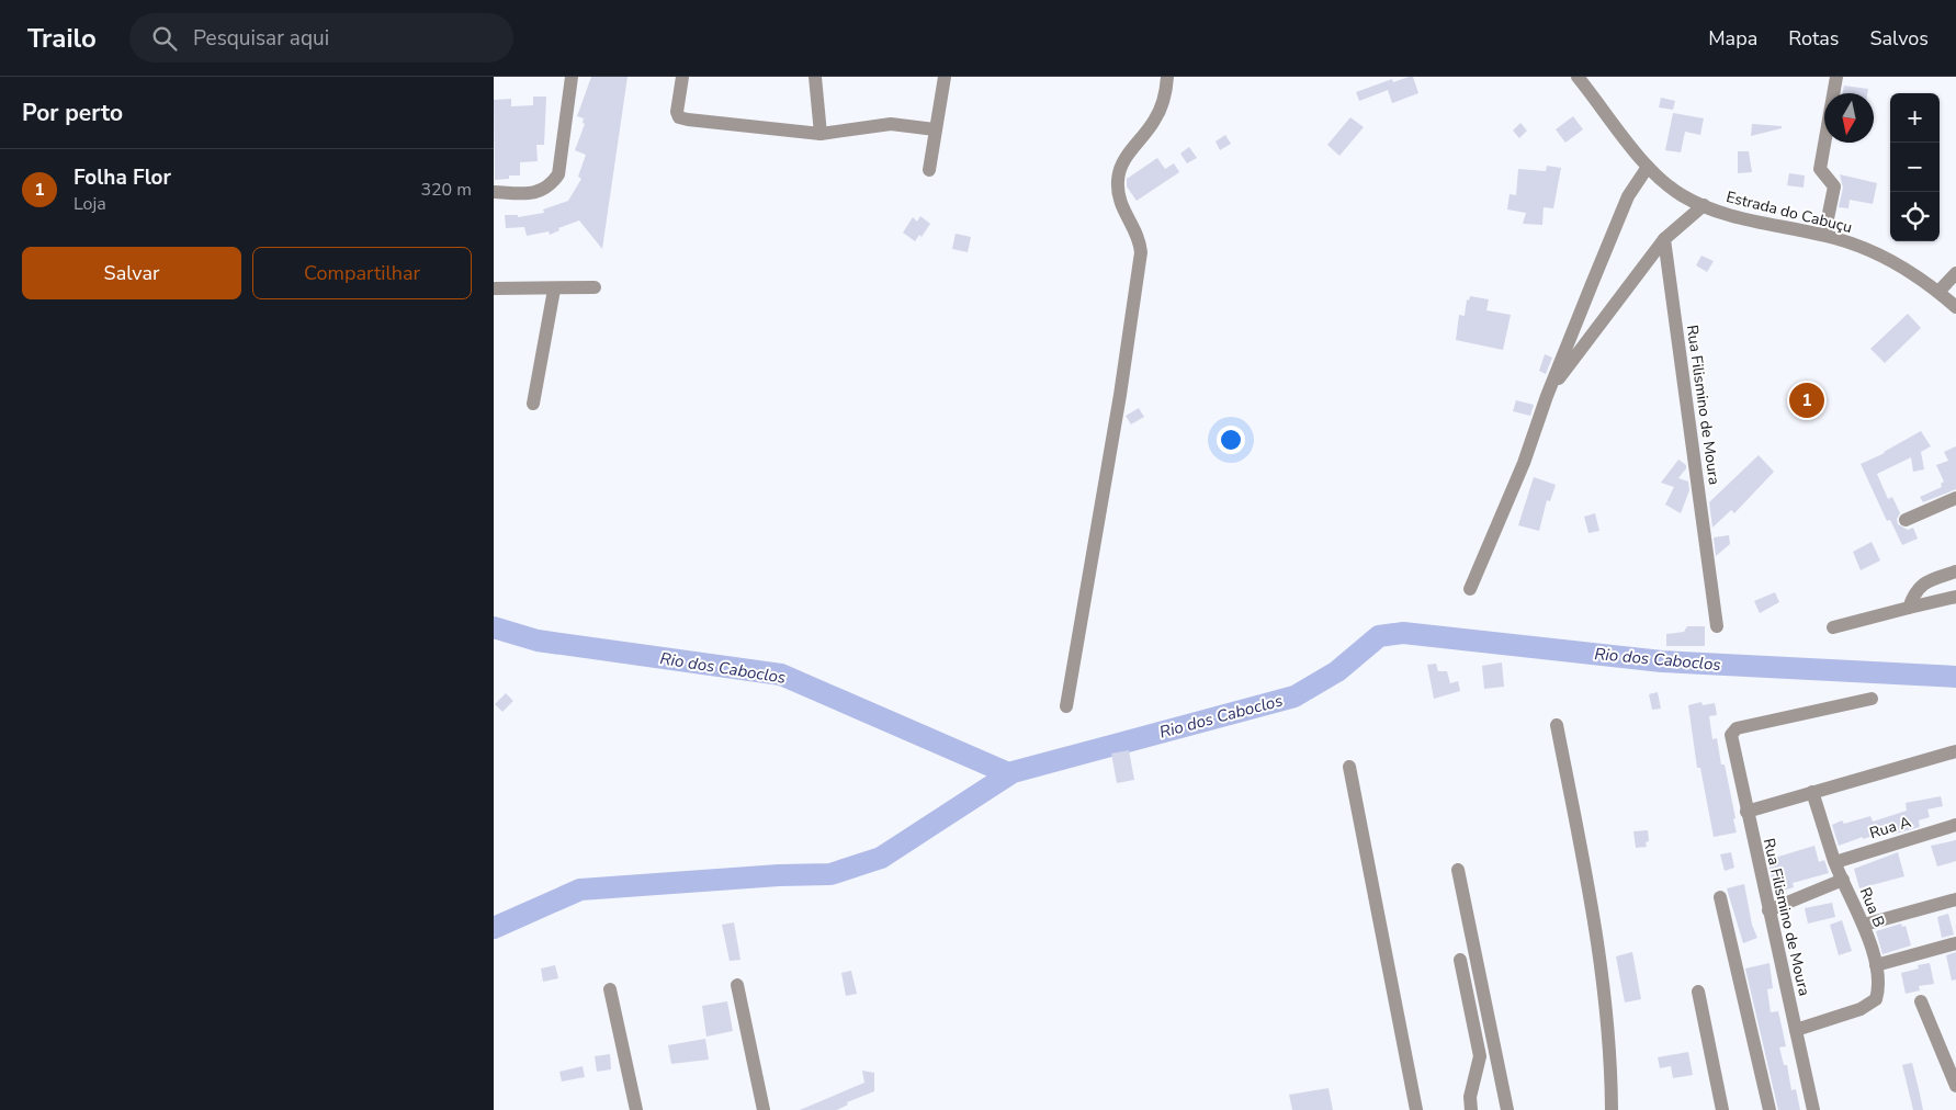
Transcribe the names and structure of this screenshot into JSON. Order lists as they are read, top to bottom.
{
  "streets": {
    "street": [
      "Estrada do Cabuçu",
      "Rua Filismino de Moura",
      "Rua A",
      "Rua B"
    ]
  },
  "crossings": [
    ["Rua Filismino de Moura", "Rua B"],
    ["Rua A", "Rua B"]
  ],
  "water": ["Rio dos Caboclos"],
  "north": "bottom",
  "page": {
    "header": "Trailo",
    "search": "Pesquisar aqui",
    "nav": ["Mapa", "Rotas", "Salvos"],
    "heading": "Por perto",
    "map_buttons": ["+", "−"],
    "list": [
      {
        "mark": "1",
        "name": "Folha Flor",
        "note": "Loja",
        "value": "320 m"
      }
    ],
    "buttons": ["Salvar", "Compartilhar"],
    "pins": "1"
  }
}
